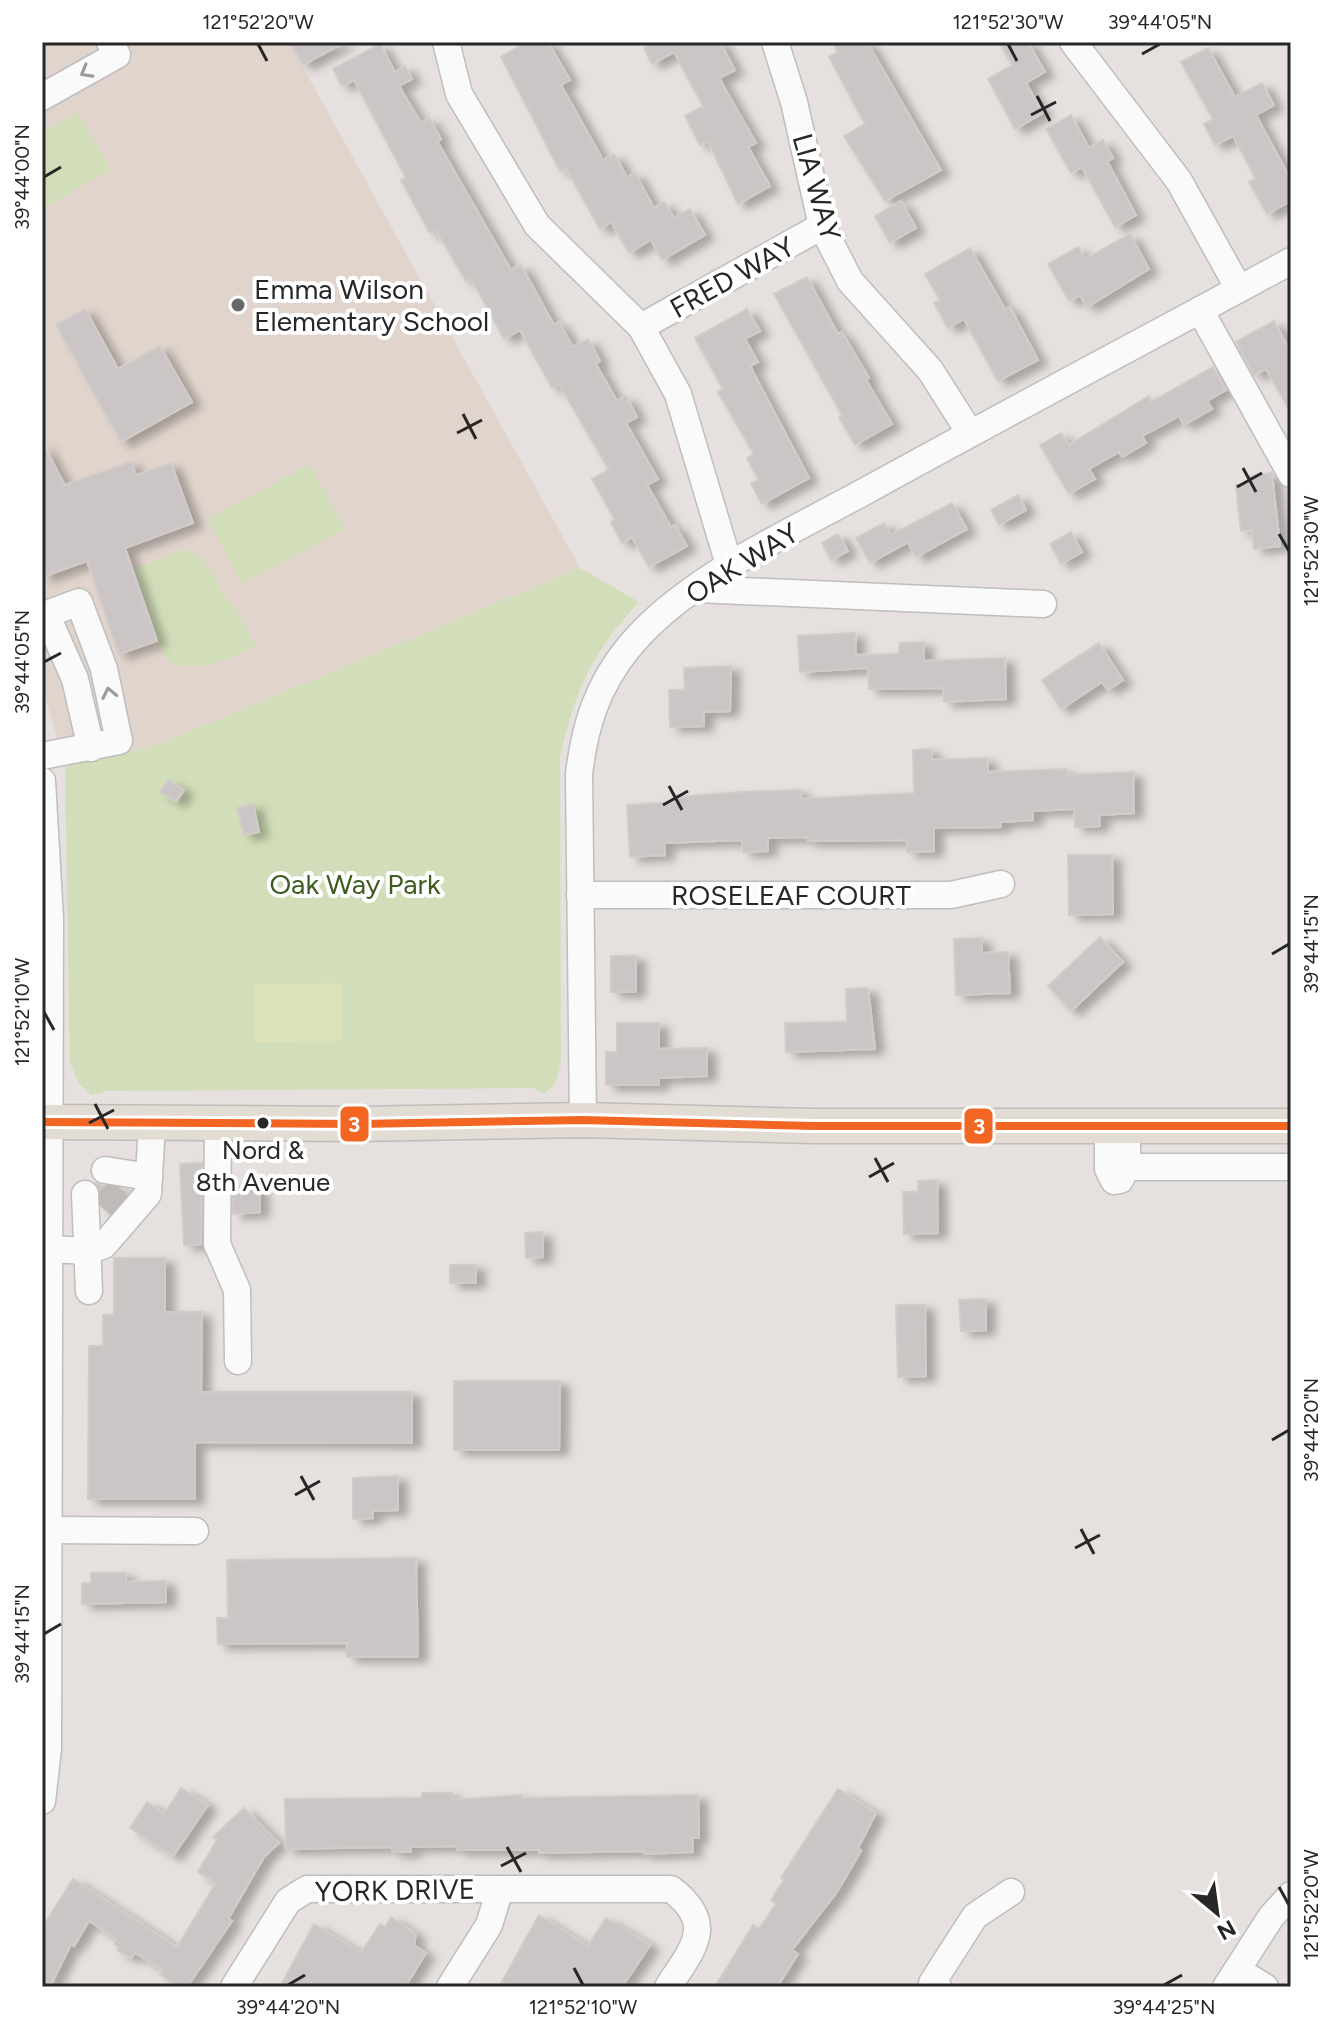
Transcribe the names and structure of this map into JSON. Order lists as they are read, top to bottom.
{
  "streets": {
    "street": [
      "LIA WAY",
      "FRED WAY",
      "OAK WAY",
      "ROSELEAF COURT",
      "YORK DRIVE"
    ]
  },
  "crossings": [
    ["LIA WAY", "FRED WAY"],
    ["LIA WAY", "OAK WAY"],
    ["OAK WAY", "ROSELEAF COURT"]
  ],
  "parks": ["Oak Way Park"],
  "places": ["Emma Wilson Elementary School", "Nord & 8th Avenue"],
  "lines": ["transit line 3"],
  "north": "bottom right",
  "coordinates": [
    "121°52'20\"W",
    "121°52'30\"W",
    "39°44'05\"N",
    "39°44'00\"N",
    "39°44'15\"N",
    "121°52'10\"W",
    "39°44'20\"N",
    "39°44'25\"N"
  ]
}
